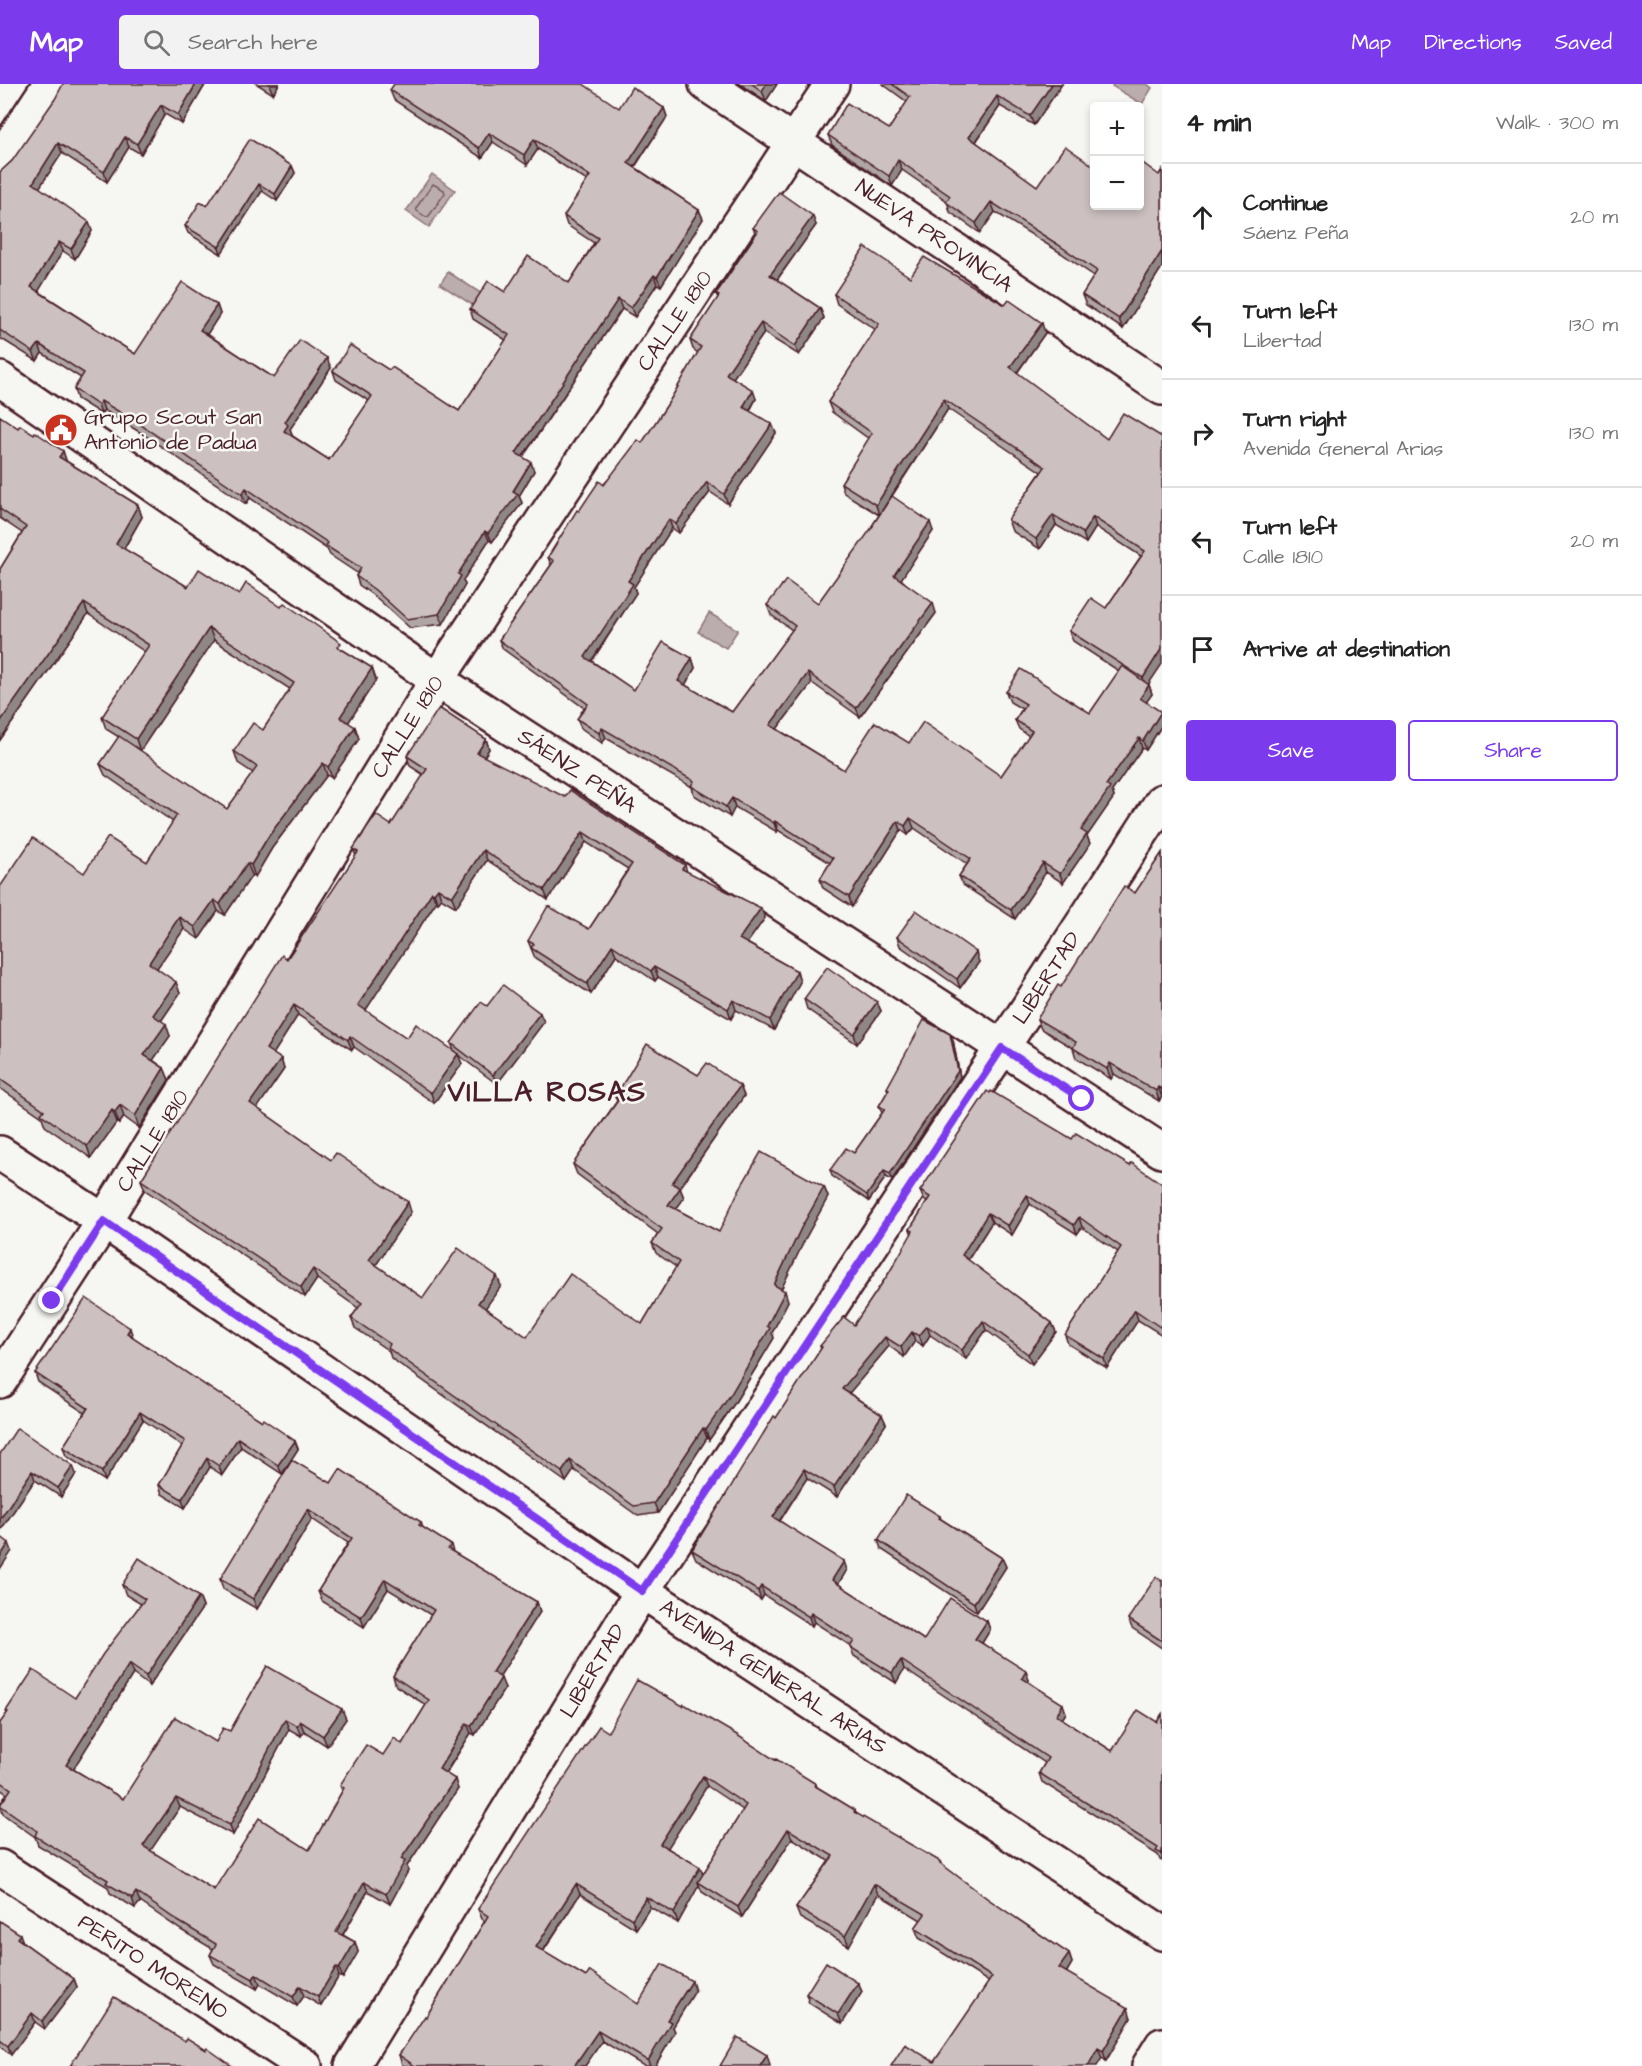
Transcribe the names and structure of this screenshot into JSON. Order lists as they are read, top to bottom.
{
  "streets": {
    "street": [
      "NUEVA PROVINCIA",
      "CALLE 1810",
      "SÁENZ PEÑA",
      "LIBERTAD",
      "AVENIDA GENERAL ARIAS",
      "PERITO MORENO"
    ]
  },
  "crossings": [
    ["NUEVA PROVINCIA", "CALLE 1810"],
    ["CALLE 1810", "SÁENZ PEÑA"],
    ["CALLE 1810", "AVENIDA GENERAL ARIAS"],
    ["SÁENZ PEÑA", "LIBERTAD"],
    ["LIBERTAD", "AVENIDA GENERAL ARIAS"]
  ],
  "districts": ["VILLA ROSAS"],
  "places": {
    "public building": ["Grupo Scout San Antonio de Padua"]
  },
  "page": {
    "header": "Map",
    "search": "Search here",
    "nav": ["Map", "Directions", "Saved"],
    "heading": ["4 min", "Walk · 300 m"],
    "map_buttons": ["+", "−"],
    "list": [
      ["Continue", "Sáenz Peña", "20 m"],
      ["Turn left", "Libertad", "130 m"],
      ["Turn right", "Avenida General Arias", "130 m"],
      ["Turn left", "Calle 1810", "20 m"],
      "Arrive at destination"
    ],
    "buttons": ["Save", "Share"]
  }
}
